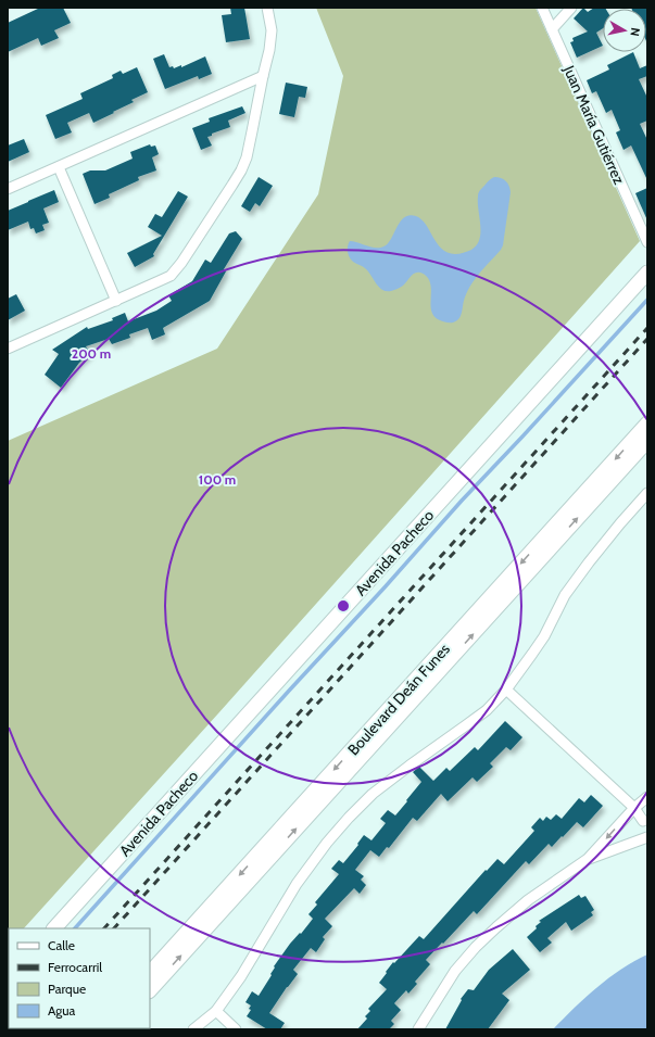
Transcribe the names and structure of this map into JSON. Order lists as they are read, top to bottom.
{
  "streets": {
    "main road": ["Avenida Pacheco", "Boulevard Deán Funes"],
    "street": ["Juan María Gutiérrez"]
  },
  "legend": [
    "Calle",
    "Ferrocarril",
    "Parque",
    "Agua"
  ],
  "north": "right",
  "rings": ["200 m", "100 m"]
}
